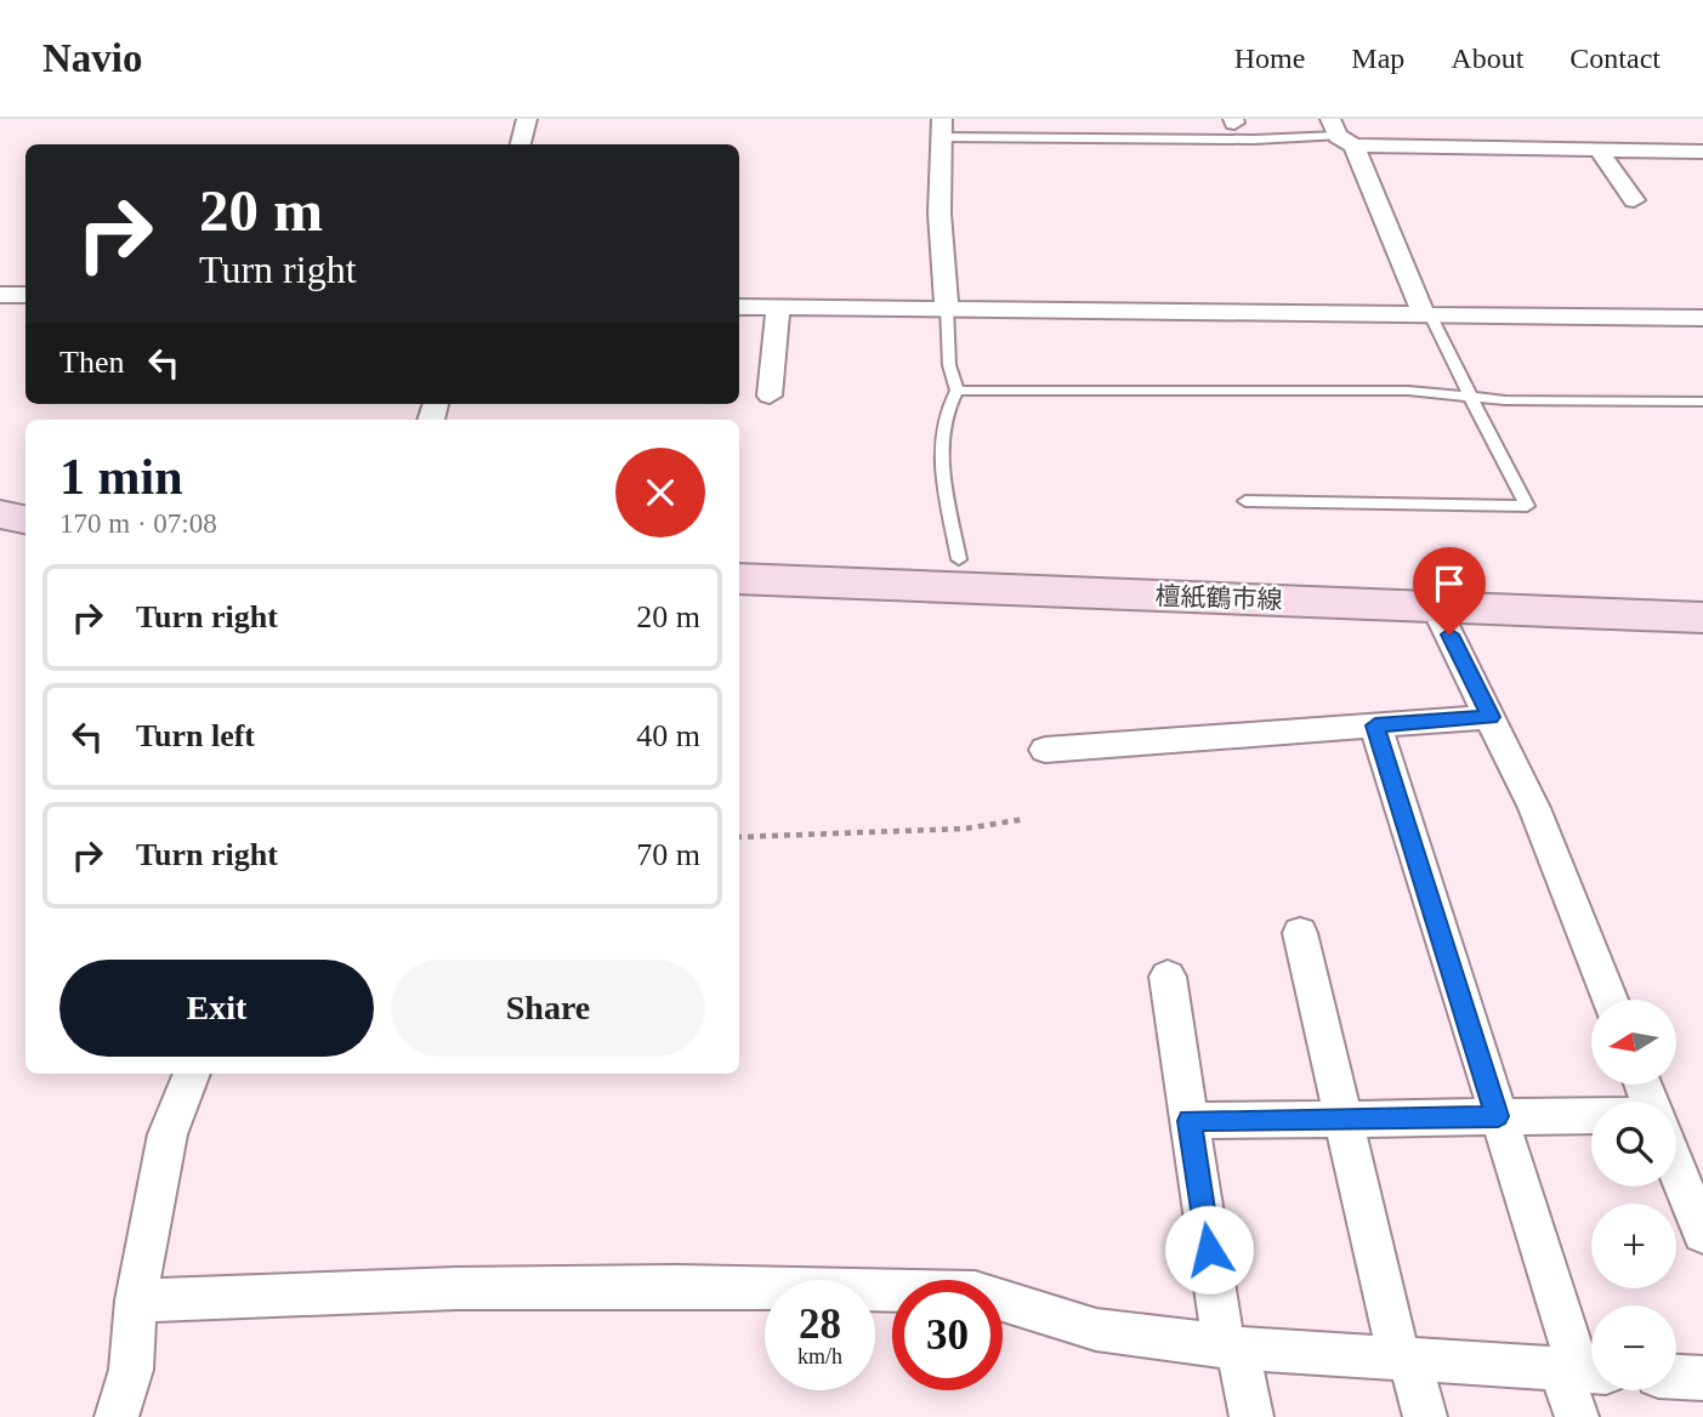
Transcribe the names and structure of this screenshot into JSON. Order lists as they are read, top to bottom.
{
  "streets": {
    "main road": ["檀紙鶴市線"]
  },
  "north": "left",
  "page": {
    "header": "Navio",
    "nav": [
      "Home",
      "Map",
      "About",
      "Contact"
    ],
    "turn": ["20 m", "Turn right"],
    "then": "Then",
    "heading": ["1 min", "170 m · 07:08"],
    "list": [
      {
        "name": "Turn right",
        "value": "20 m"
      },
      {
        "name": "Turn left",
        "value": "40 m"
      },
      {
        "name": "Turn right",
        "value": "70 m"
      }
    ],
    "buttons": ["Exit", "Share"],
    "map_buttons": ["+", "−"],
    "speed": "28 km/h",
    "limit": "30"
  }
}
